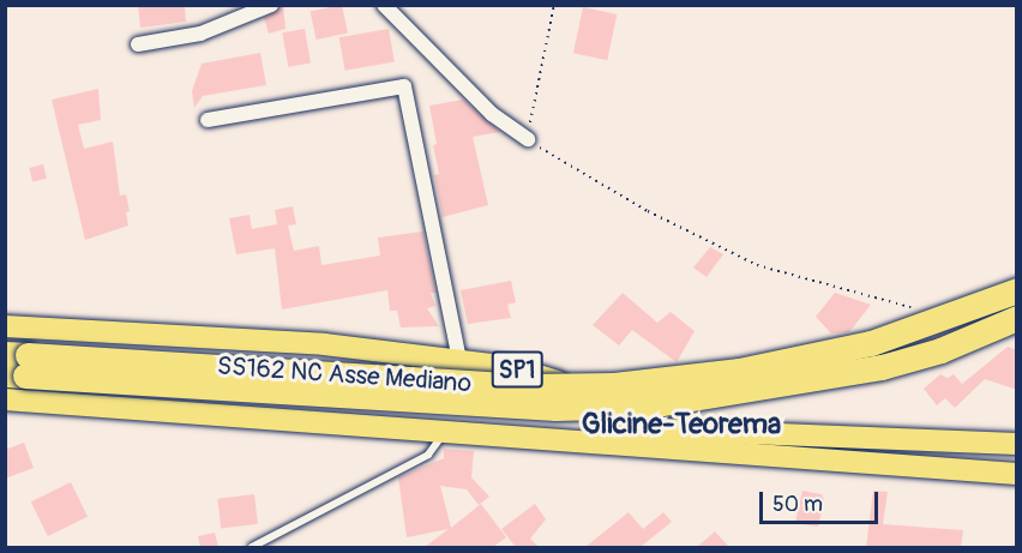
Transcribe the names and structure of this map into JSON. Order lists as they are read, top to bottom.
{
  "streets": {
    "highway": ["SS162 NC Asse Mediano"],
    "main road": ["SP1"]
  },
  "districts": ["Glicine-Teorema"],
  "scale_bar": "50 m"
}
